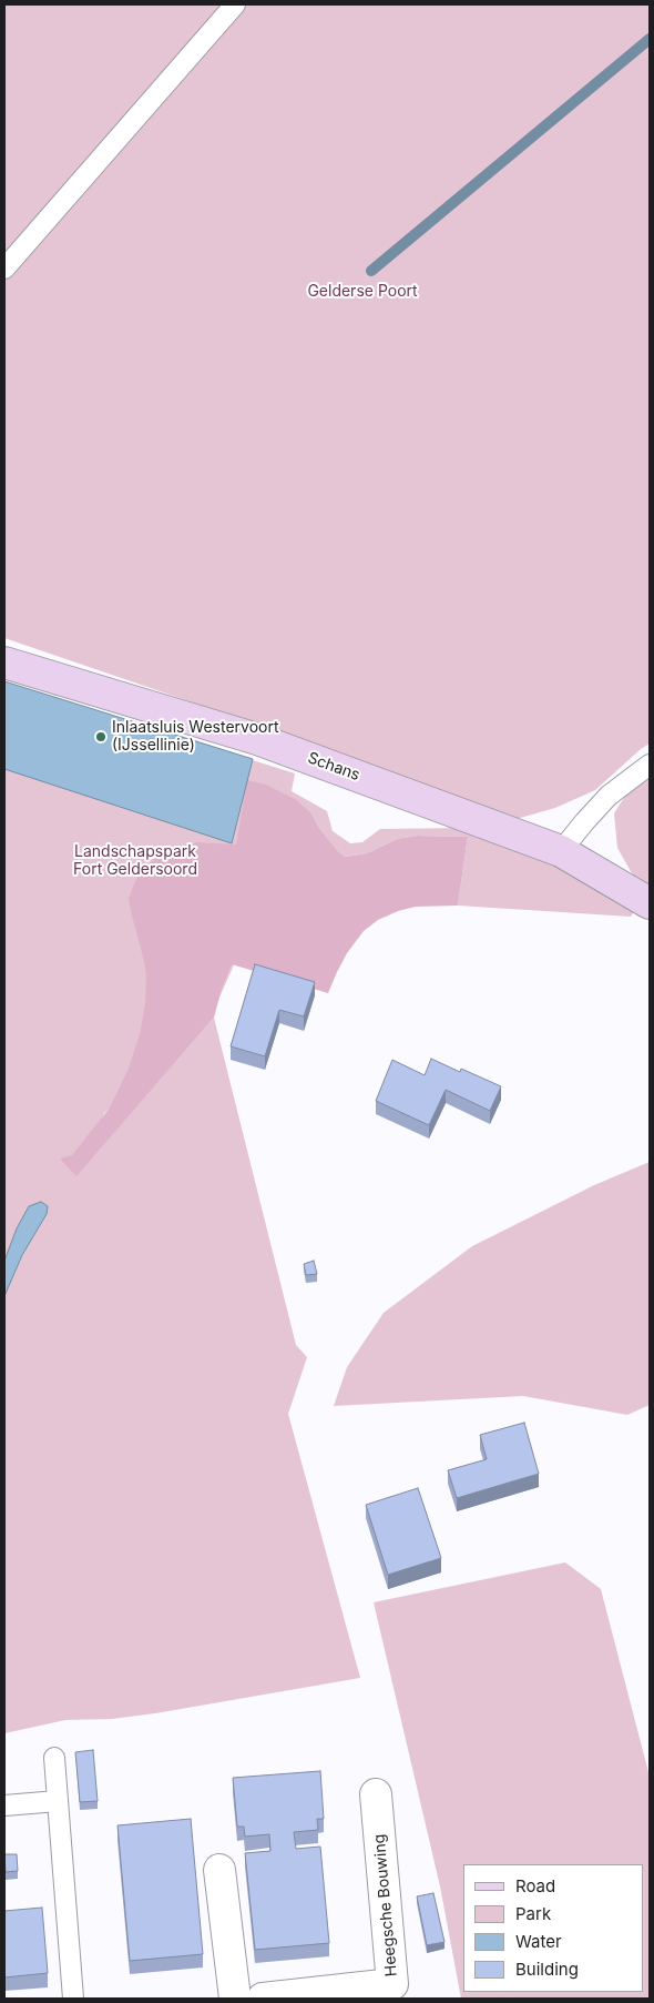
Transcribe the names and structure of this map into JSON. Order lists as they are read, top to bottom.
{
  "streets": {
    "street": ["Schans", "Heegsche Bouwing"]
  },
  "parks": ["Gelderse Poort", "Landschapspark Fort Geldersoord"],
  "places": ["Inlaatsluis Westervoort (IJssellinie)"],
  "legend": [
    "Road",
    "Park",
    "Water",
    "Building"
  ]
}
